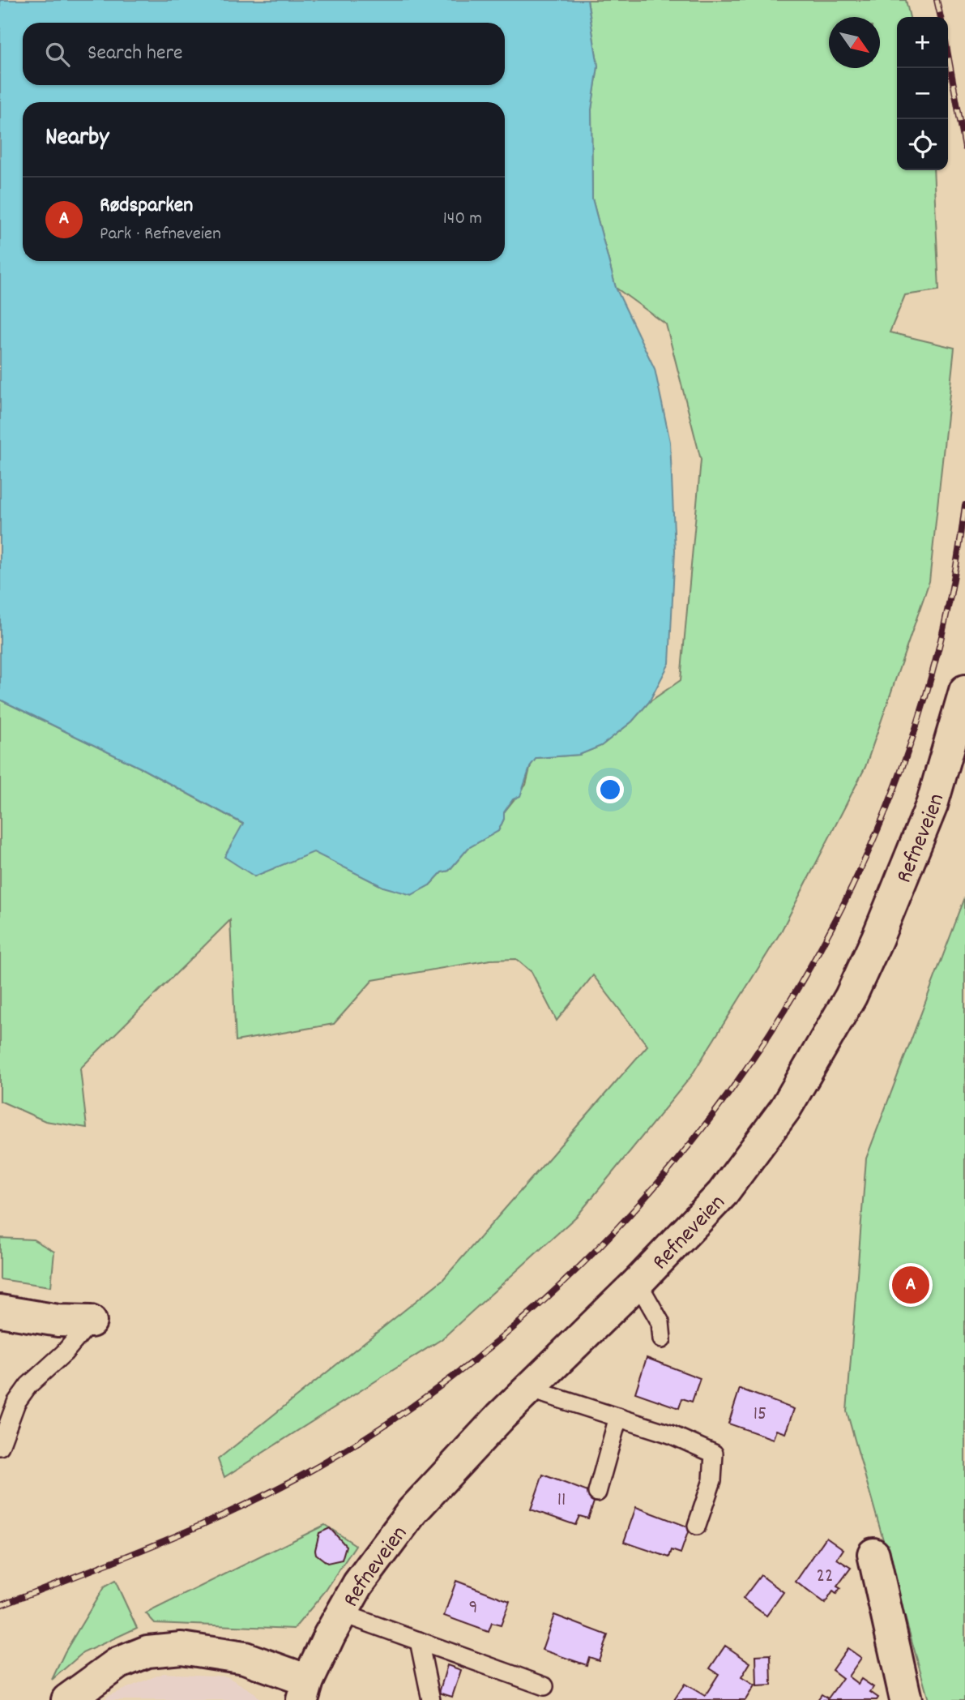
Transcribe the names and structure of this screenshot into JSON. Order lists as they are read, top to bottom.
{
  "streets": {
    "street": ["Refneveien"]
  },
  "house_numbers": [
    "15",
    "11",
    "22",
    "9"
  ],
  "north": "bottom right",
  "page": {
    "map_buttons": ["+", "−"],
    "search": "Search here",
    "heading": "Nearby",
    "list": [
      {
        "mark": "A",
        "name": "Rødsparken",
        "note": "Park · Refneveien",
        "value": "140 m"
      }
    ],
    "pins": "A"
  }
}
